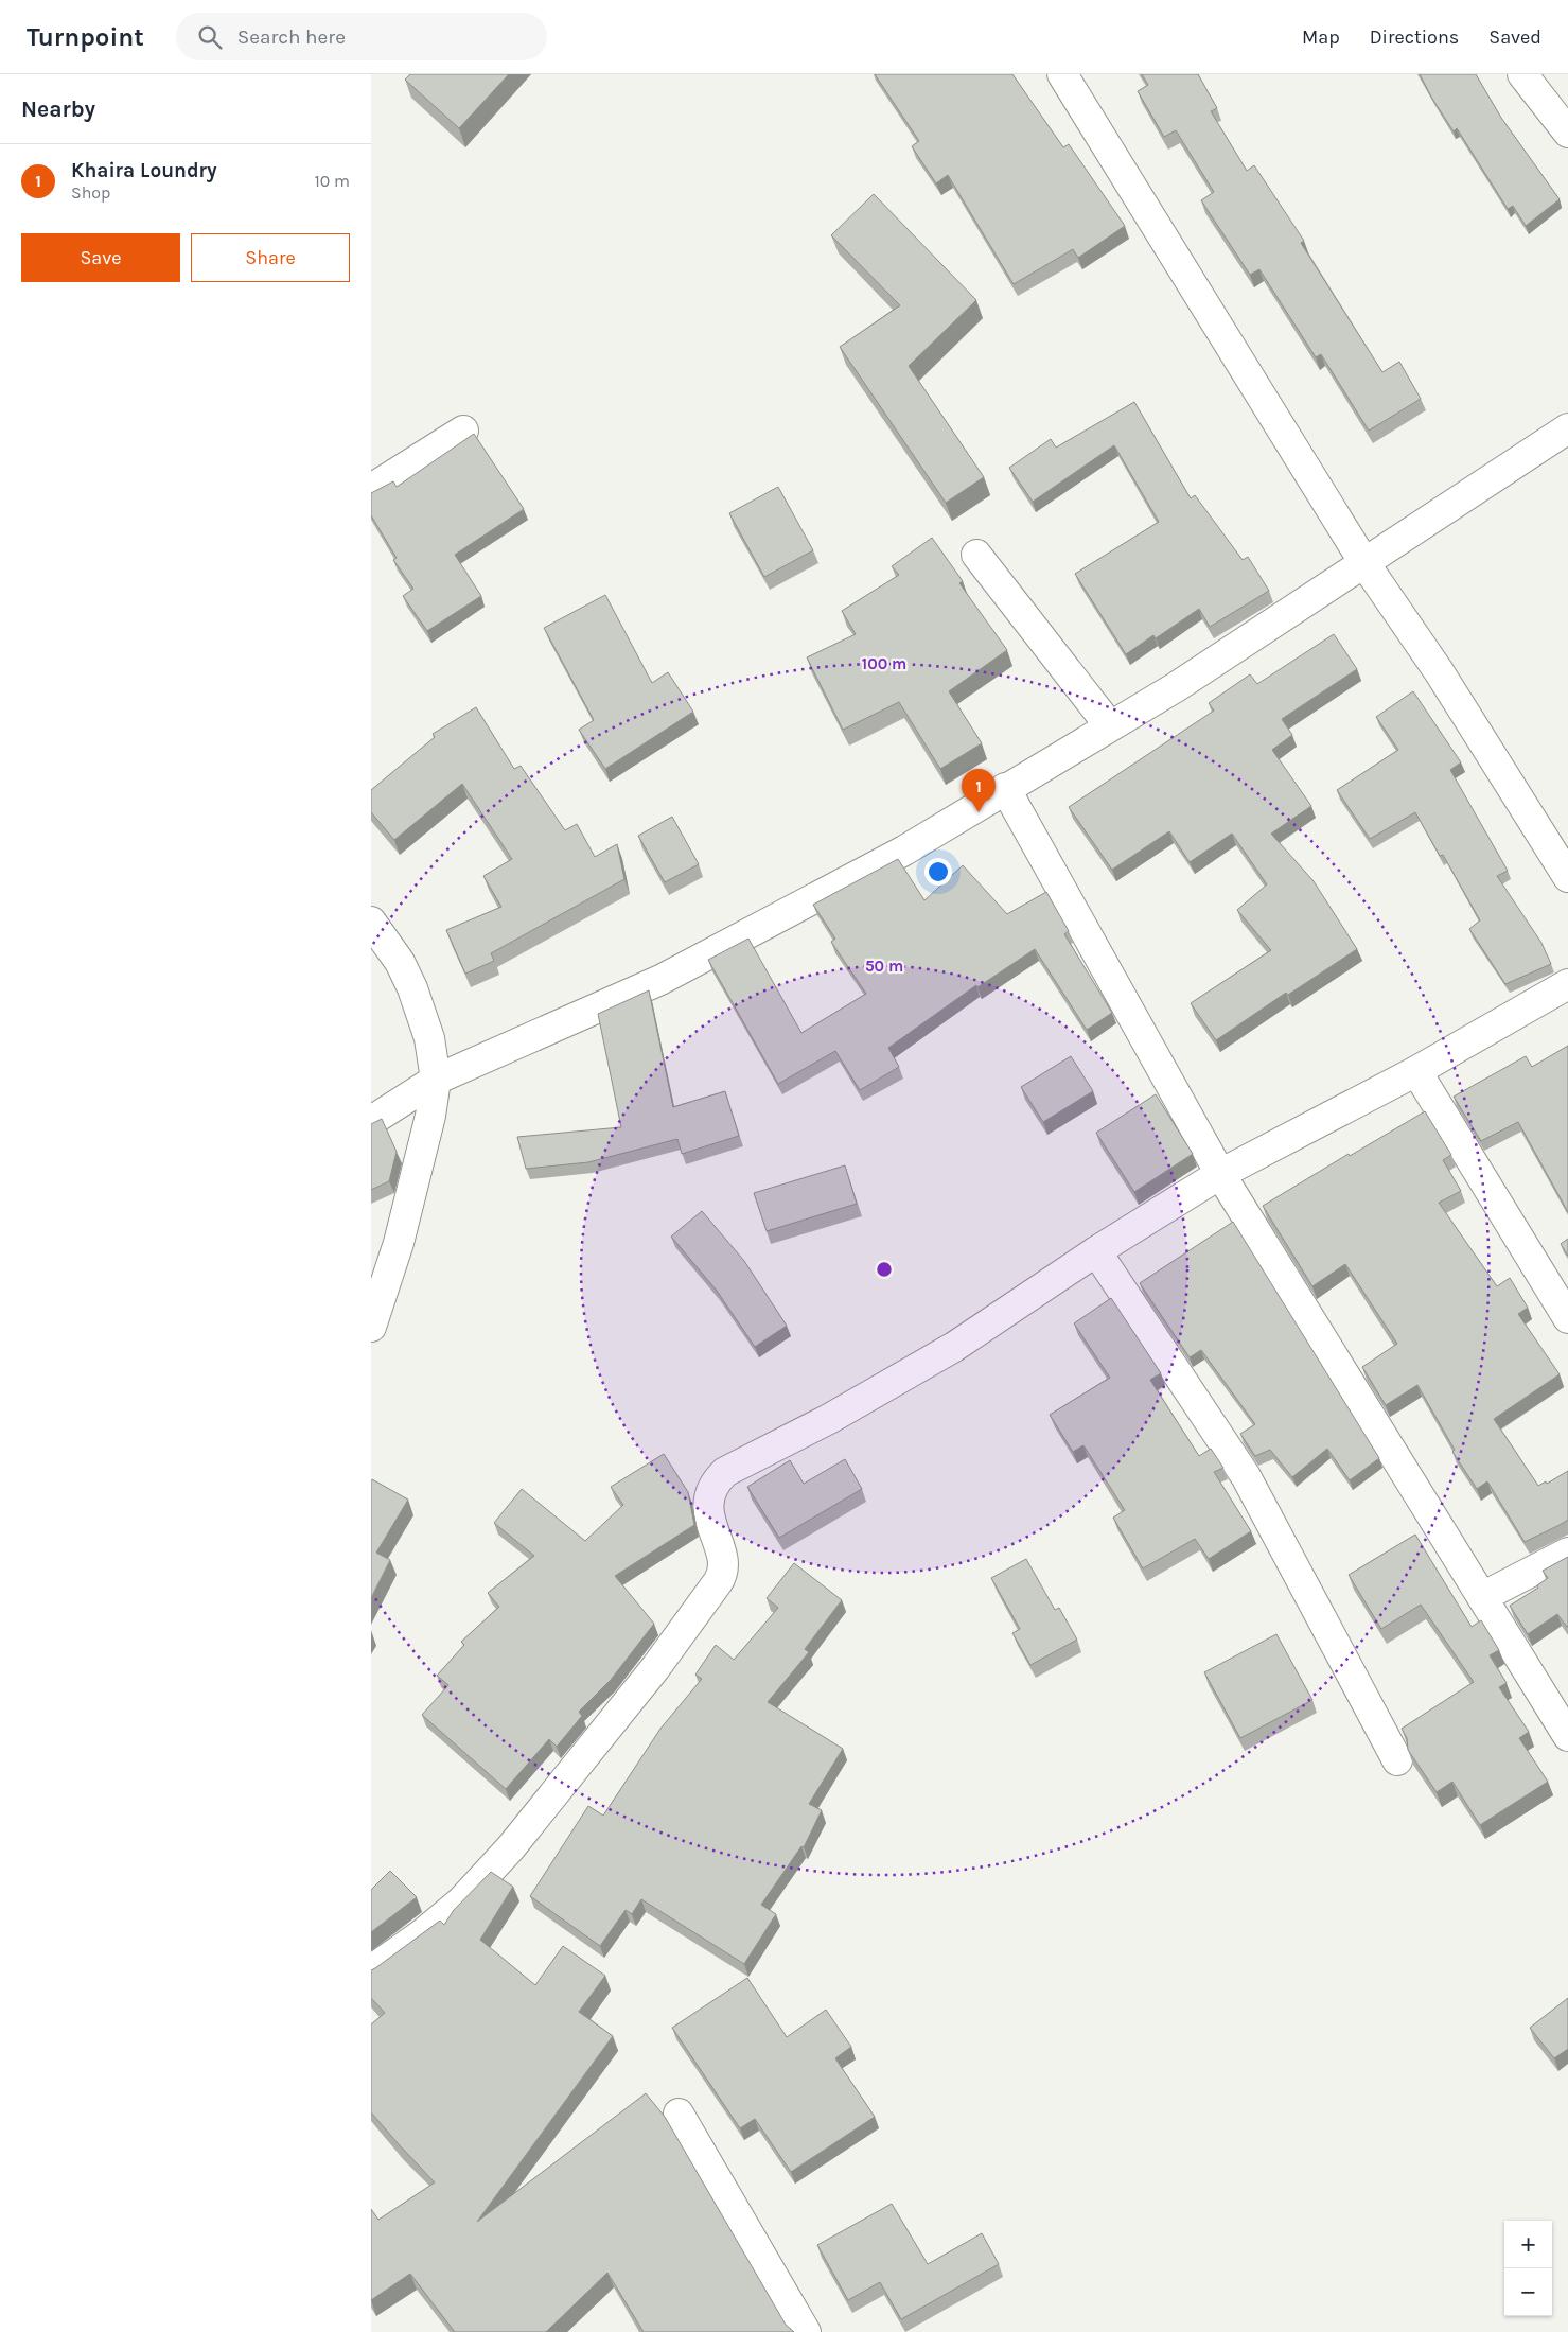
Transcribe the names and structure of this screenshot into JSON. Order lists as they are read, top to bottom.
{
  "page": {
    "header": "Turnpoint",
    "search": "Search here",
    "nav": ["Map", "Directions", "Saved"],
    "heading": "Nearby",
    "list": [
      {
        "mark": "1",
        "name": "Khaira Loundry",
        "note": "Shop",
        "value": "10 m"
      }
    ],
    "buttons": ["Save", "Share"],
    "pins": "1",
    "map_buttons": ["+", "−"]
  },
  "rings": ["100 m", "50 m"]
}
